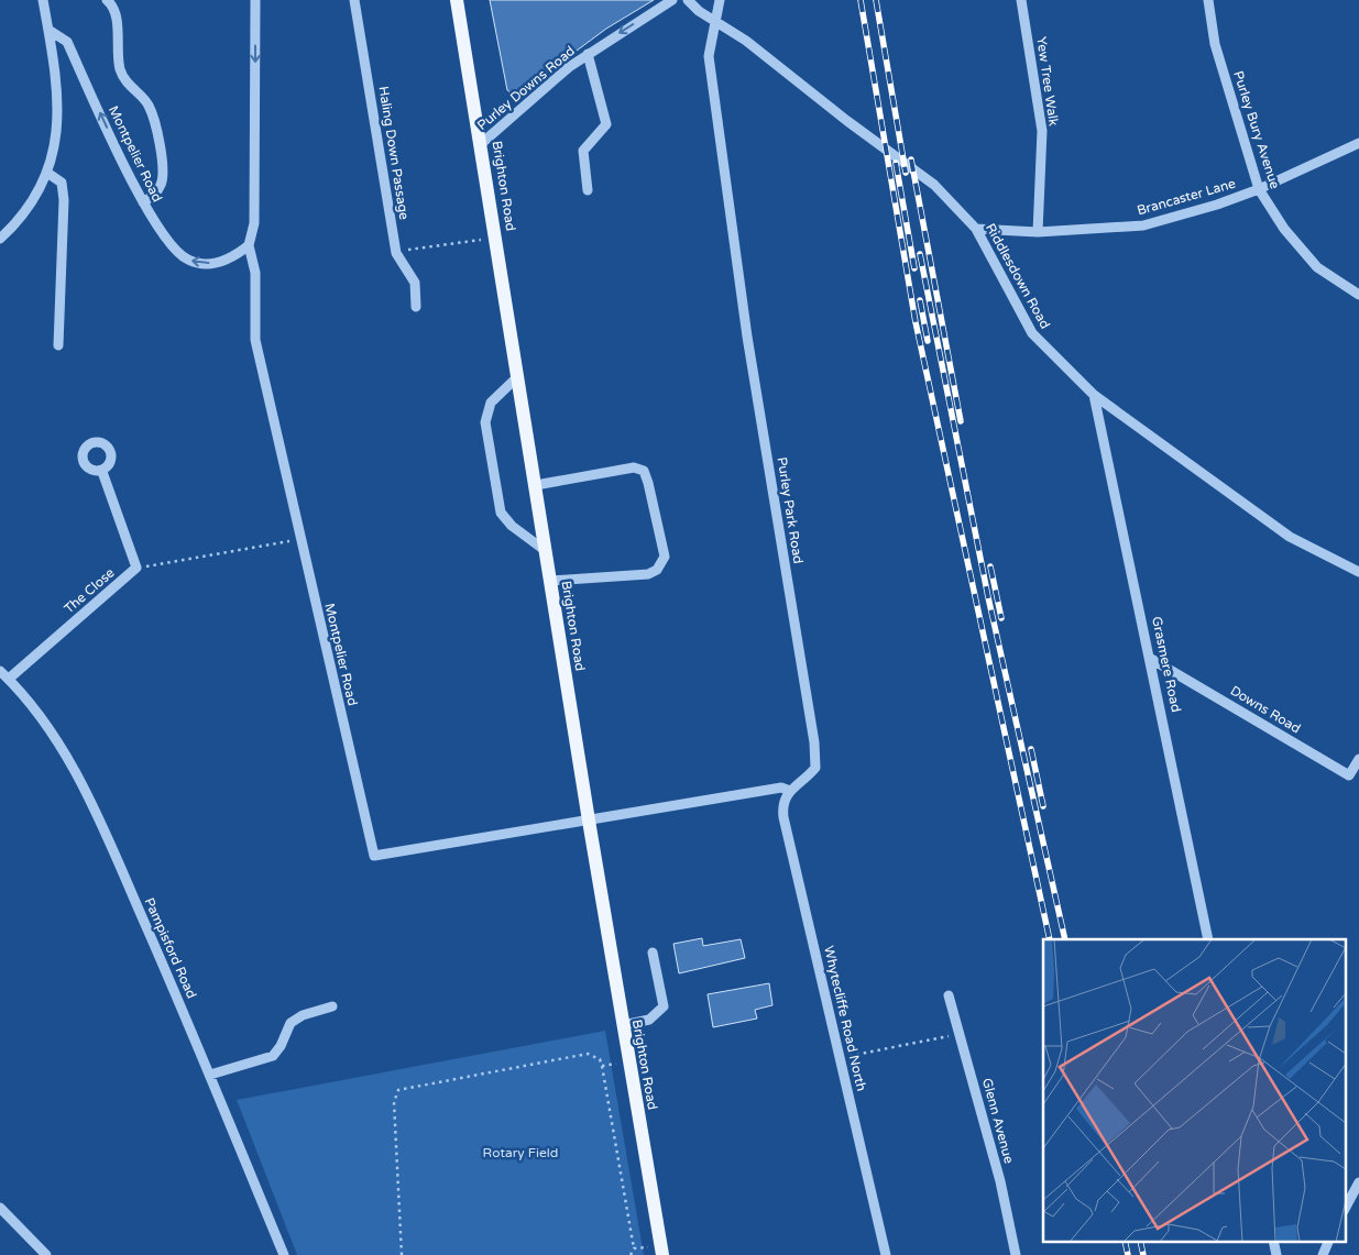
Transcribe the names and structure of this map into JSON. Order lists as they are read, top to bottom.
{
  "streets": {
    "main road": ["Brighton Road"],
    "street": [
      "Yew Tree Walk",
      "Purley Downs Road",
      "Purley Bury Avenue",
      "Haling Down Passage",
      "Montpelier Road",
      "Brancaster Lane",
      "Riddlesdown Road",
      "Purley Park Road",
      "The Close",
      "Grasmere Road",
      "Downs Road",
      "Pampisford Road",
      "Whytecliffe Road North",
      "Glenn Avenue"
    ]
  },
  "crossings": [
    ["Yew Tree Walk", "Brancaster Lane"],
    ["Purley Downs Road", "Brighton Road"],
    ["Purley Bury Avenue", "Brancaster Lane"],
    ["Montpelier Road", "Brighton Road"],
    ["Brancaster Lane", "Riddlesdown Road"],
    ["Riddlesdown Road", "Purley Park Road"],
    ["Riddlesdown Road", "Grasmere Road"],
    ["Purley Park Road", "Whytecliffe Road North"],
    ["The Close", "Pampisford Road"],
    ["Grasmere Road", "Downs Road"]
  ],
  "one_way": ["Purley Downs Road"],
  "parks": ["Rotary Field"]
}
